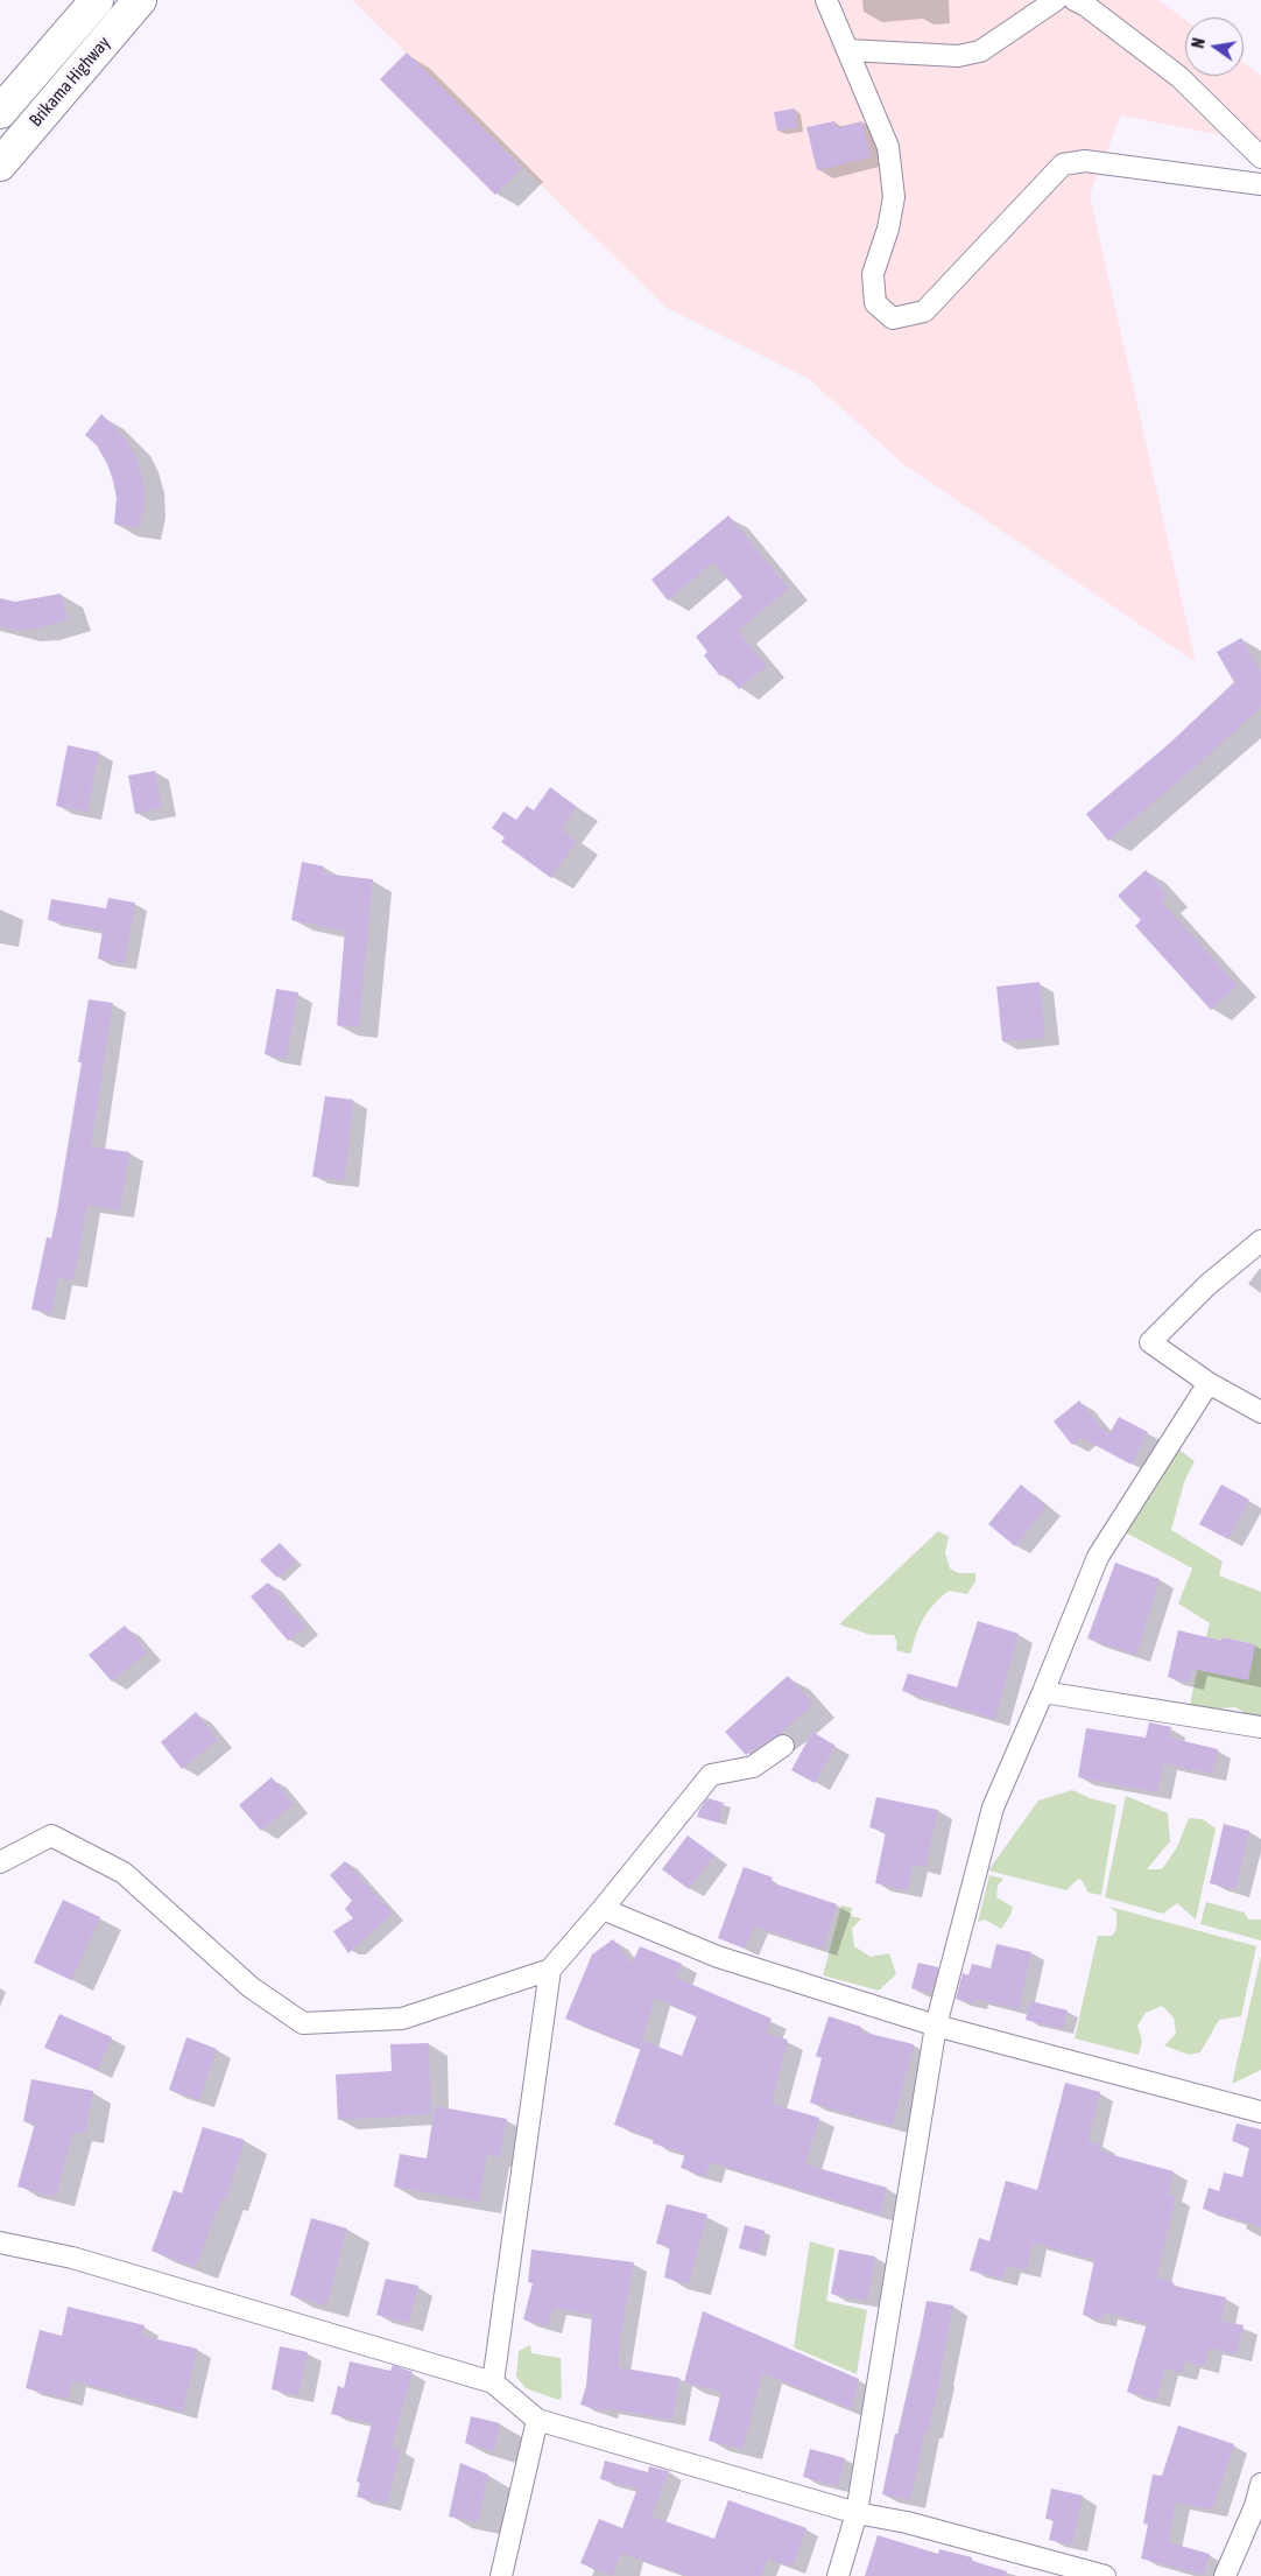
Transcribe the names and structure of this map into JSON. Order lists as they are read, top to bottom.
{
  "streets": {
    "highway": ["Brikama Highway"]
  },
  "north": "left"
}
